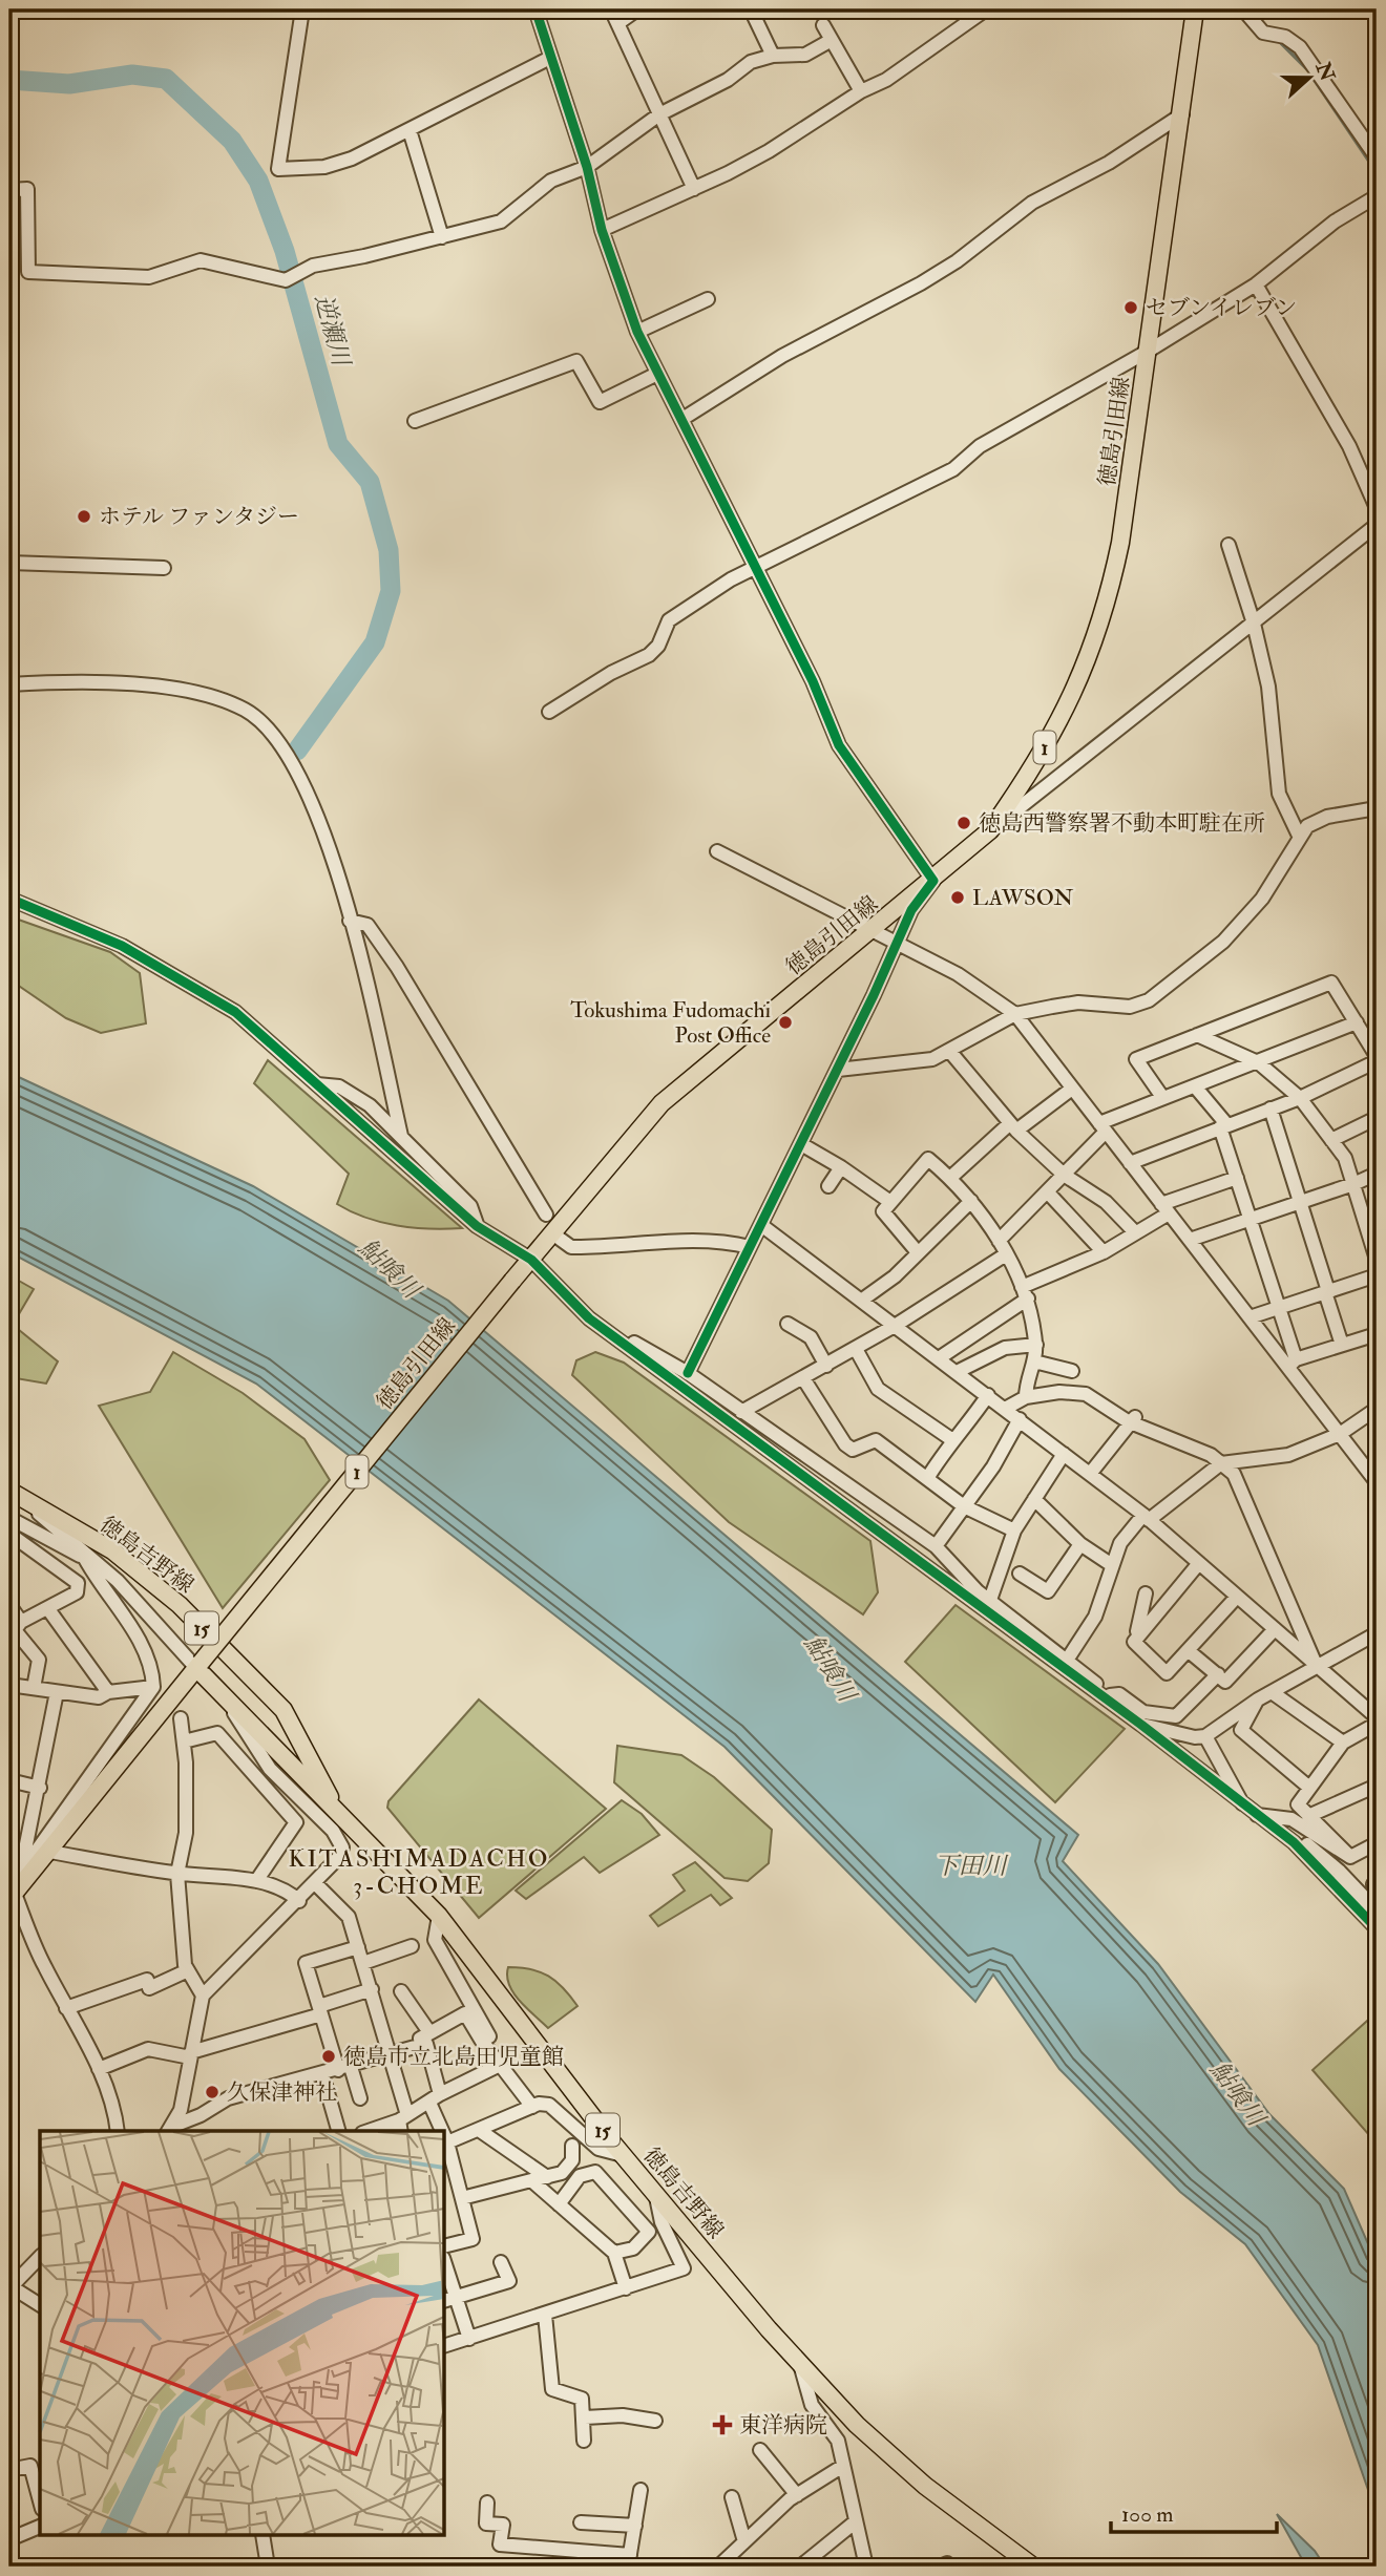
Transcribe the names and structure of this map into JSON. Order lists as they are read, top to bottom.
{
  "streets": {
    "main road": [
      "徳島引田線",
      "1",
      "徳島吉野線",
      "15"
    ]
  },
  "crossings": [
    ["徳島引田線", "徳島吉野線"]
  ],
  "districts": ["KITASHIMADACHO 3-CHOME"],
  "water": ["逆瀬川", "鮎喰川", "下田川"],
  "places": {
    "other": [
      "セブンイレブン",
      "ホテル ファンタジー",
      "徳島西警察署不動本町駐在所",
      "LAWSON",
      "Tokushima Fudomachi Post Office",
      "徳島市立北島田児童館",
      "久保津神社"
    ],
    "health": ["東洋病院"]
  },
  "scale_bar": "100 m",
  "north": "right"
}
